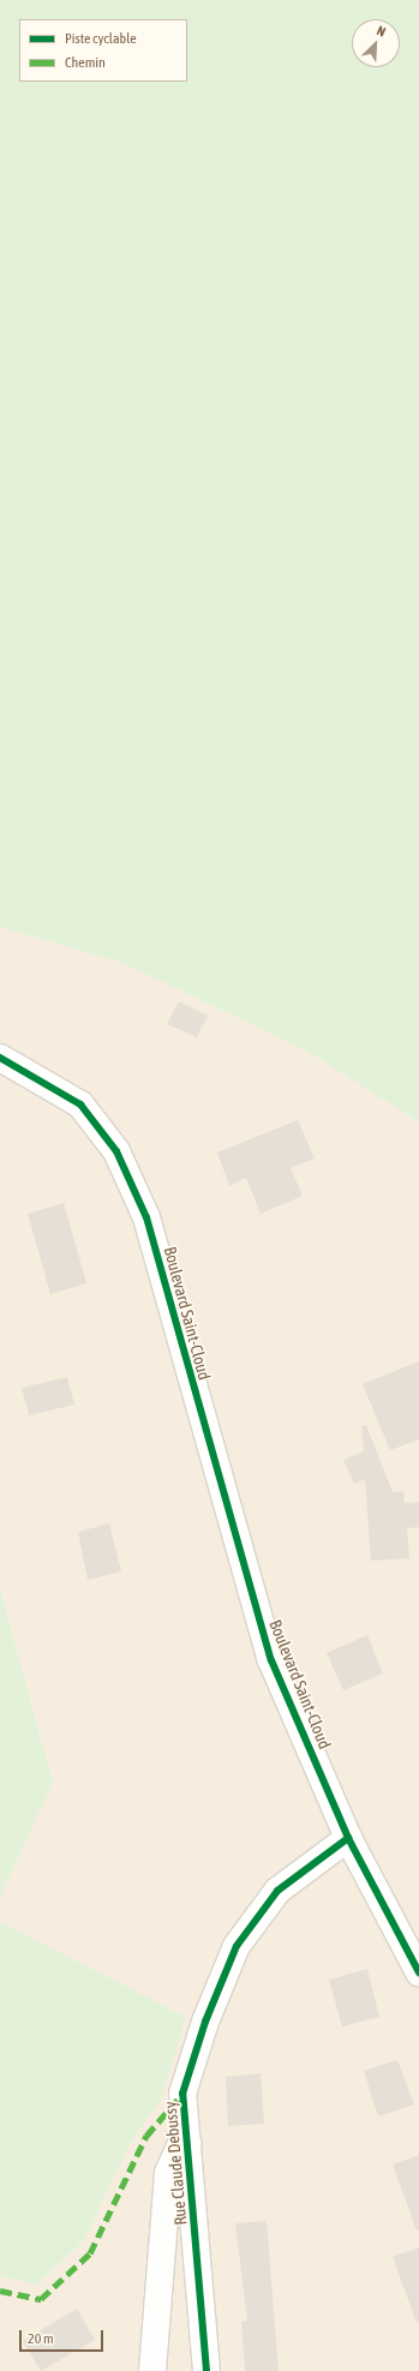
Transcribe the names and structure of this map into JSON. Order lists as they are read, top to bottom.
{
  "streets": {
    "street": ["Boulevard Saint-Cloud", "Rue Claude Debussy"]
  },
  "crossings": [
    ["Boulevard Saint-Cloud", "Rue Claude Debussy"]
  ],
  "legend": ["Piste cyclable", "Chemin"],
  "scale_bar": "20 m",
  "north": "top right"
}
